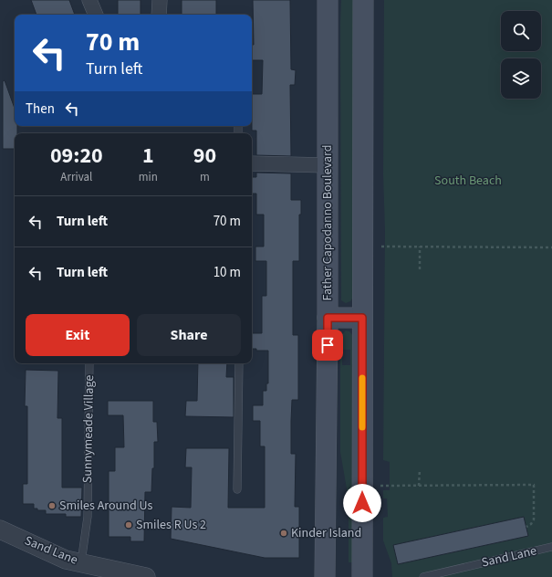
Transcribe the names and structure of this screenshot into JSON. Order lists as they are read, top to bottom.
{
  "streets": {
    "main road": ["Father Capodanno Boulevard"],
    "street": ["Sand Lane"],
    "lane": ["Sunnymeade Village"]
  },
  "crossings": [
    ["Sunnymeade Village", "Sand Lane"]
  ],
  "parks": ["South Beach"],
  "places": ["Smiles Around Us", "Smiles R Us 2", "Kinder Island"],
  "page": {
    "turn": ["70 m", "Turn left"],
    "then": "Then",
    "eta": [
      "09:20",
      "Arrival",
      "1",
      "min",
      "90",
      "m"
    ],
    "list": [
      {
        "name": "Turn left",
        "value": "70 m"
      },
      {
        "name": "Turn left",
        "value": "10 m"
      }
    ],
    "buttons": ["Exit", "Share"]
  }
}
